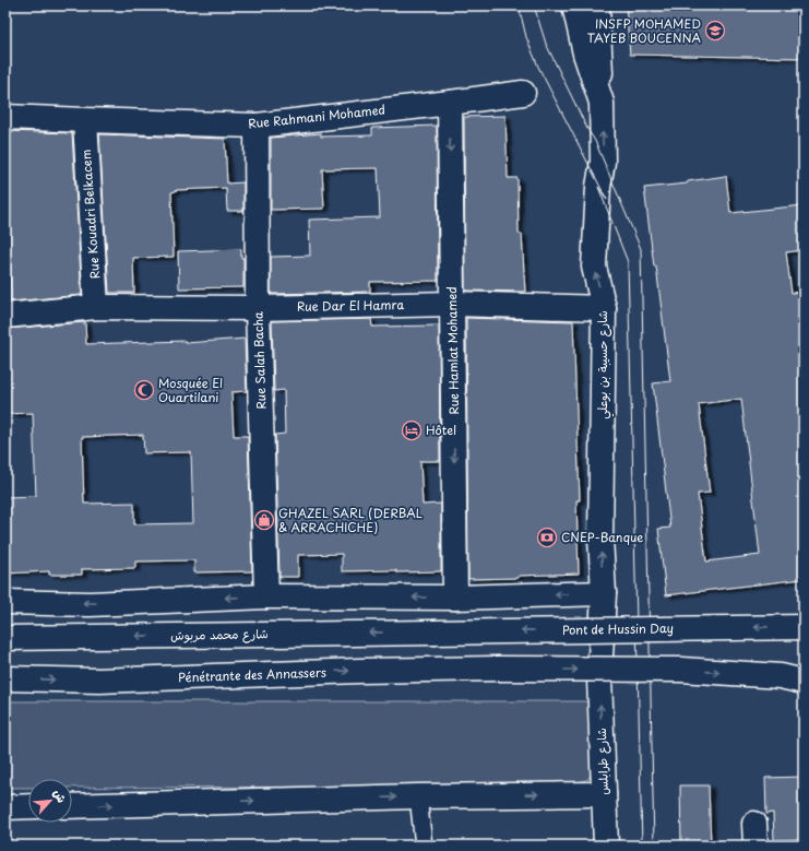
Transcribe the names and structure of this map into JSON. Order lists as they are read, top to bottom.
{
  "streets": {
    "main road": [
      "Rue Rahmani Mohamed",
      "Rue Kouadri Belkacem",
      "Rue Dar El Hamra",
      "Rue Hamlat Mohamed",
      "Rue Salah Bacha",
      "شارع حسيبة بن بوعلي",
      "Pont de Hussin Day",
      "شارع محمد مربوش",
      "Pénétrante des Annassers",
      "شارع طرابلس"
    ]
  },
  "crossings": [
    ["Rue Rahmani Mohamed", "Rue Kouadri Belkacem"],
    ["Rue Rahmani Mohamed", "Rue Hamlat Mohamed"],
    ["Rue Rahmani Mohamed", "Rue Salah Bacha"],
    ["Rue Kouadri Belkacem", "Rue Dar El Hamra"],
    ["Rue Dar El Hamra", "Rue Hamlat Mohamed"],
    ["Rue Dar El Hamra", "Rue Salah Bacha"],
    ["Rue Dar El Hamra", "شارع حسيبة بن بوعلي"],
    ["شارع حسيبة بن بوعلي", "شارع طرابلس"],
    ["Pont de Hussin Day", "شارع محمد مربوش"]
  ],
  "one_way": ["Rue Hamlat Mohamed", "شارع حسيبة بن بوعلي", "شارع طرابلس"],
  "places": {
    "school or university": ["INSFP MOHAMED TAYEB BOUCENNA"],
    "mosque": ["Mosquée El Ouartilani"],
    "hotel": ["Hôtel"],
    "shop": ["GHAZEL SARL (DERBAL & ARRACHICHE)"],
    "bank": ["CNEP-Banque"]
  },
  "north": "top right"
}
